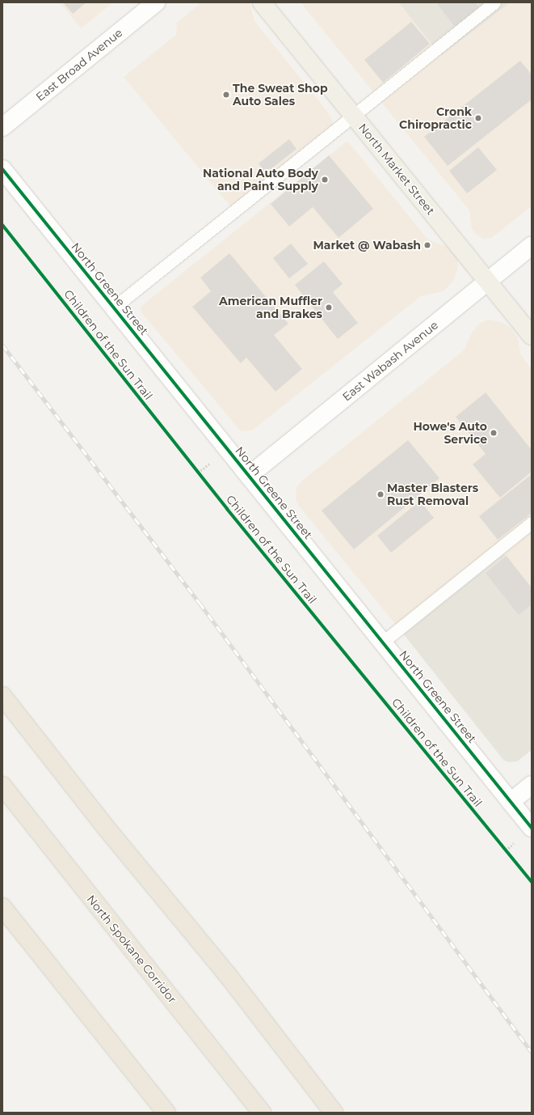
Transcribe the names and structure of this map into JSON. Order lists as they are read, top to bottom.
{
  "streets": {
    "highway": ["North Spokane Corridor"],
    "main road": ["North Market Street"],
    "street": ["East Broad Avenue", "North Greene Street", "East Wabash Avenue"],
    "cycle path": ["Children of the Sun Trail"]
  },
  "crossings": [
    ["North Market Street", "East Wabash Avenue"],
    ["North Greene Street", "East Wabash Avenue"]
  ],
  "places": [
    "The Sweat Shop Auto Sales",
    "Cronk Chiropractic",
    "National Auto Body and Paint Supply",
    "Market @ Wabash",
    "American Muffler and Brakes",
    "Howe's Auto Service",
    "Master Blasters Rust Removal"
  ]
}
